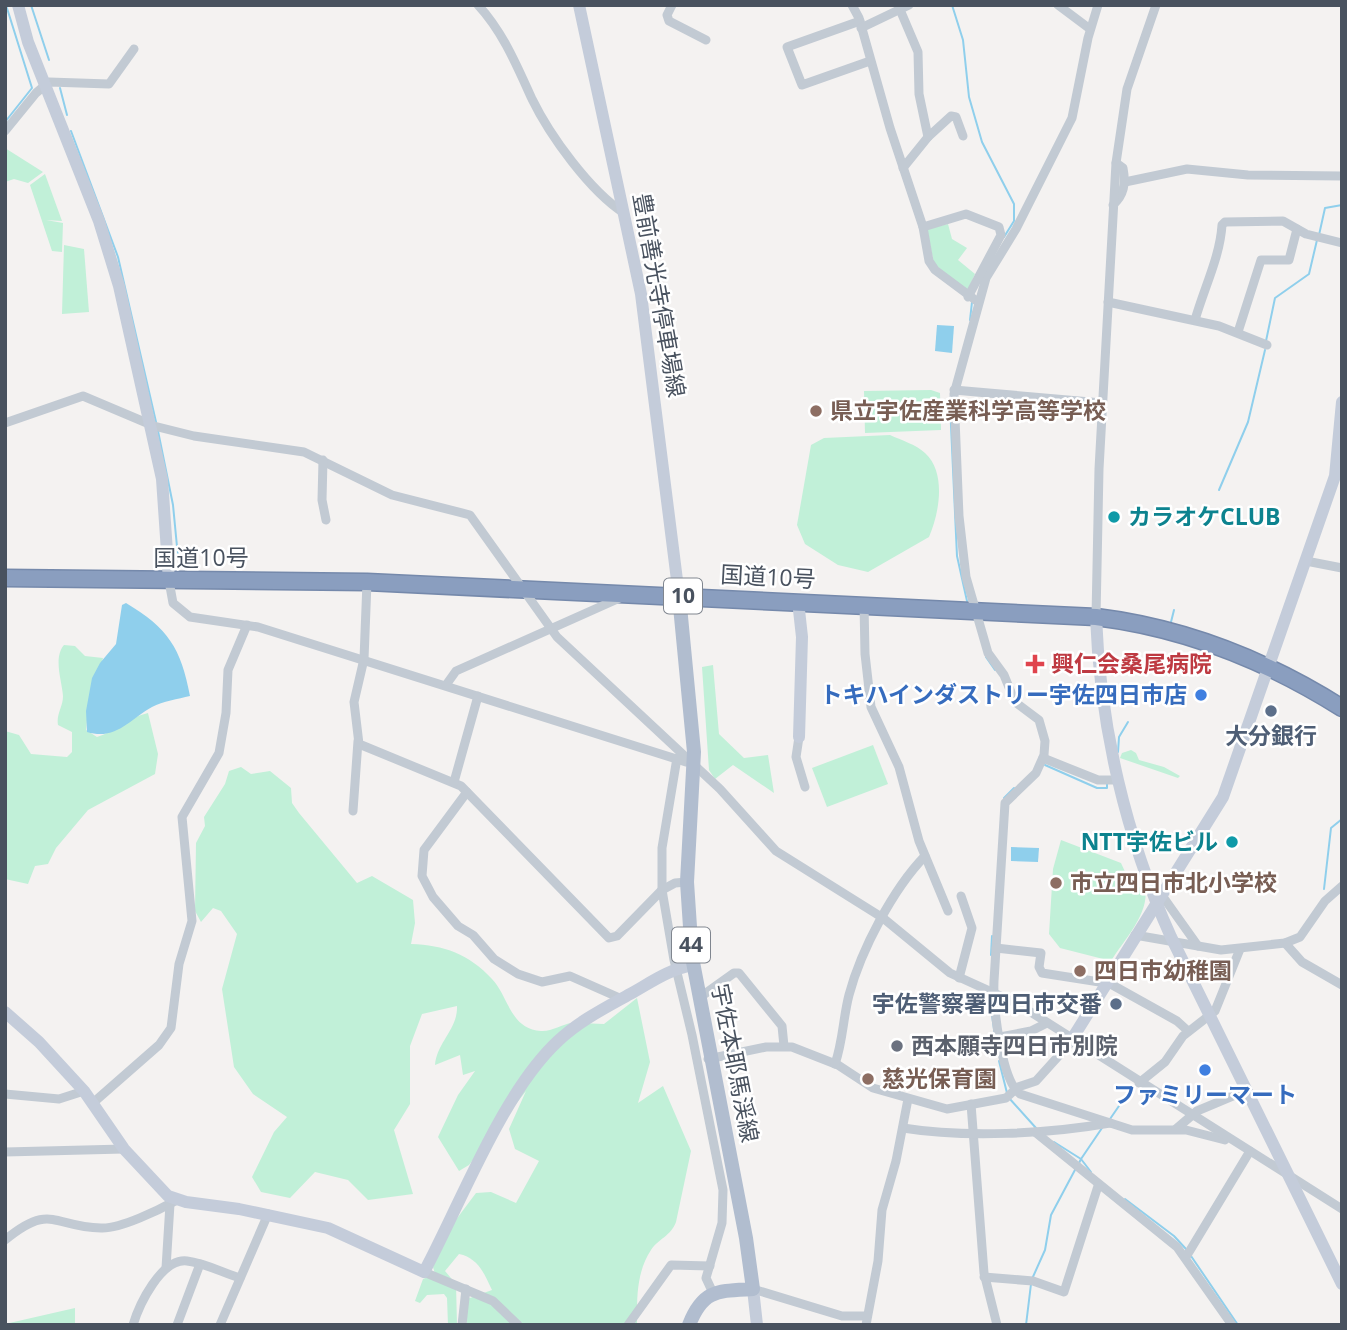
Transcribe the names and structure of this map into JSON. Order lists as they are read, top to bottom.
{
  "streets": {
    "highway": ["国道10号", "10"],
    "main road": ["44", "宇佐本耶馬渓線"],
    "street": ["豊前善光寺停車場線"]
  },
  "crossings": [
    ["豊前善光寺停車場線", "国道10号"],
    ["豊前善光寺停車場線", "宇佐本耶馬渓線"],
    ["国道10号", "宇佐本耶馬渓線"],
    ["44", "宇佐本耶馬渓線"]
  ],
  "places": {
    "other": [
      "県立宇佐産業科学高等学校",
      "カラオケCLUB",
      "トキハインダストリー宇佐四日市店",
      "大分銀行",
      "NTT宇佐ビル",
      "市立四日市北小学校",
      "四日市幼稚園",
      "宇佐警察署四日市交番",
      "西本願寺四日市別院",
      "ファミリーマート",
      "慈光保育園"
    ],
    "health": ["興仁会桑尾病院"]
  }
}
